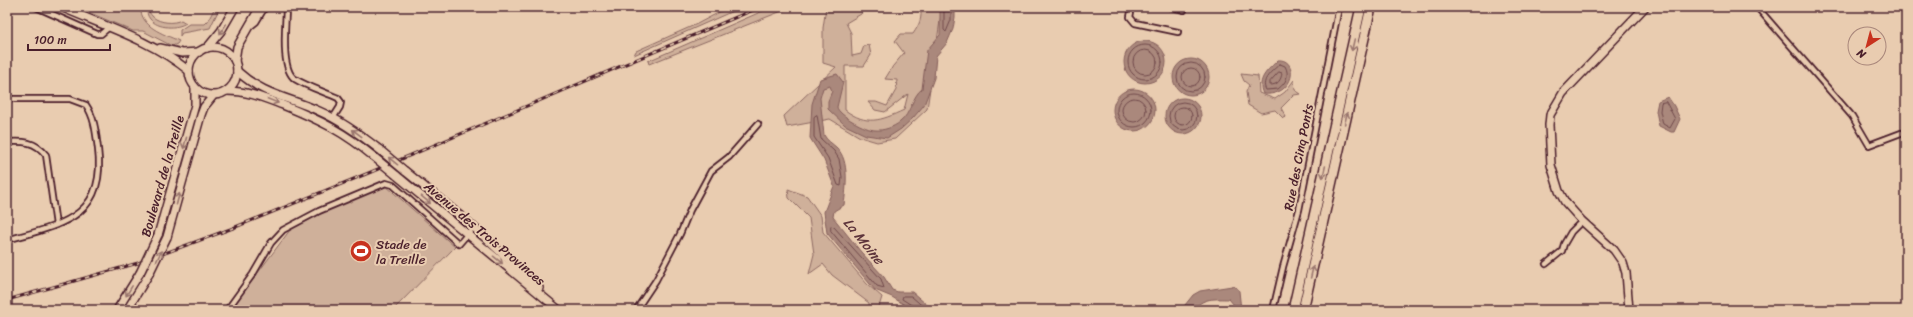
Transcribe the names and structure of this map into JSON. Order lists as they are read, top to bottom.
{
  "streets": {
    "main road": ["Boulevard de la Treille", "Avenue des Trois Provinces"],
    "street": ["Rue des Cinq Ponts"]
  },
  "crossings": [
    ["Boulevard de la Treille", "Avenue des Trois Provinces"]
  ],
  "water": ["La Moine"],
  "places": {
    "sports": ["Stade de la Treille"]
  },
  "scale_bar": "100 m",
  "north": "bottom left"
}
